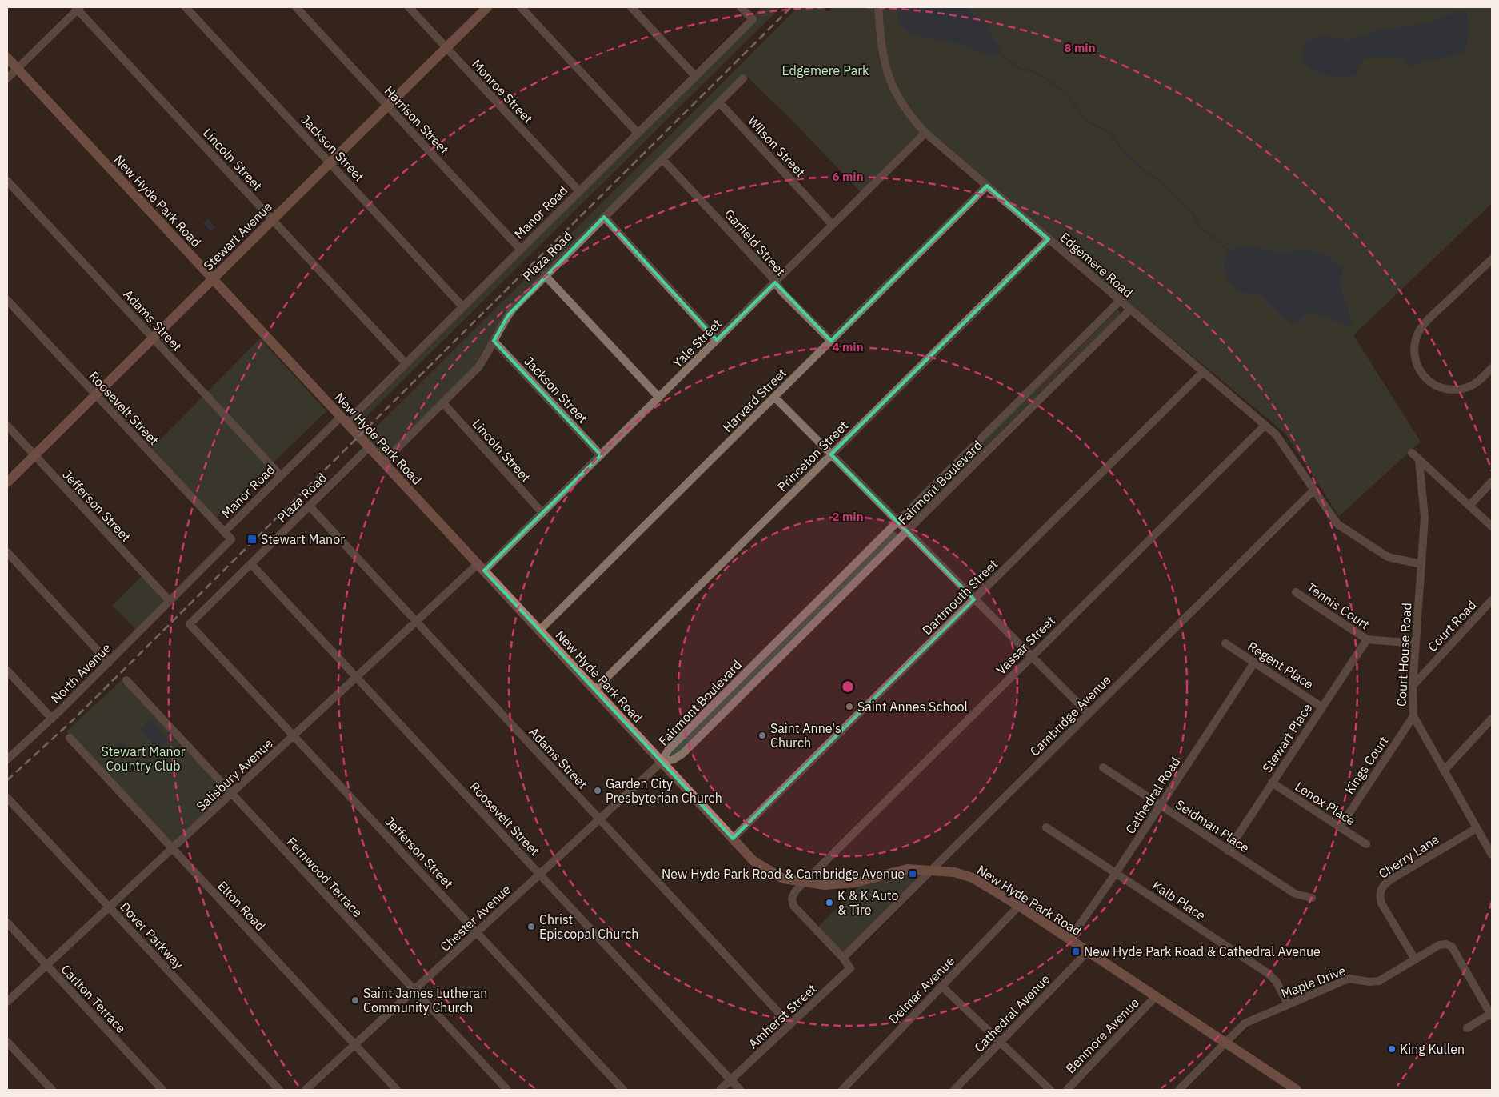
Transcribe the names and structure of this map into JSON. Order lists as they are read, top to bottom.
{
  "streets": {
    "main road": ["New Hyde Park Road", "Stewart Avenue"],
    "street": [
      "Monroe Street",
      "Harrison Street",
      "Wilson Street",
      "Jackson Street",
      "Lincoln Street",
      "Manor Road",
      "Garfield Street",
      "Plaza Road",
      "Edgemere Road",
      "Adams Street",
      "Yale Street",
      "Harvard Street",
      "Roosevelt Street",
      "Princeton Street",
      "Fairmont Boulevard",
      "Jefferson Street",
      "Dartmouth Street",
      "Tennis Court",
      "Court Road",
      "Vassar Street",
      "Court House Road",
      "Regent Place",
      "North Avenue",
      "Cambridge Avenue",
      "Stewart Place",
      "Kings Court",
      "Salisbury Avenue",
      "Cathedral Road",
      "Lenox Place",
      "Seidman Place",
      "Cherry Lane",
      "Fernwood Terrace",
      "Kalb Place",
      "Elton Road",
      "Chester Avenue",
      "Dover Parkway",
      "Maple Drive",
      "Delmar Avenue",
      "Carlton Terrace",
      "Cathedral Avenue",
      "Amherst Street",
      "Benmore Avenue"
    ]
  },
  "crossings": [
    ["Monroe Street", "Manor Road"],
    ["Monroe Street", "Stewart Avenue"],
    ["Harrison Street", "Manor Road"],
    ["Harrison Street", "Stewart Avenue"],
    ["Wilson Street", "Plaza Road"],
    ["Wilson Street", "Yale Street"],
    ["Jackson Street", "Manor Road"],
    ["Jackson Street", "Stewart Avenue"],
    ["Jackson Street", "Plaza Road"],
    ["Jackson Street", "Yale Street"],
    ["Lincoln Street", "Manor Road"],
    ["Lincoln Street", "Stewart Avenue"],
    ["Lincoln Street", "Plaza Road"],
    ["Lincoln Street", "Yale Street"],
    ["New Hyde Park Road", "Manor Road"],
    ["New Hyde Park Road", "Stewart Avenue"],
    ["New Hyde Park Road", "Plaza Road"],
    ["New Hyde Park Road", "Yale Street"],
    ["New Hyde Park Road", "Harvard Street"],
    ["New Hyde Park Road", "Princeton Street"],
    ["New Hyde Park Road", "Fairmont Boulevard"],
    ["New Hyde Park Road", "Dartmouth Street"],
    ["New Hyde Park Road", "Vassar Street"],
    ["New Hyde Park Road", "Cambridge Avenue"],
    ["New Hyde Park Road", "Salisbury Avenue"],
    ["New Hyde Park Road", "Cathedral Road"],
    ["New Hyde Park Road", "Chester Avenue"],
    ["New Hyde Park Road", "Maple Drive"],
    ["New Hyde Park Road", "Delmar Avenue"],
    ["New Hyde Park Road", "Cathedral Avenue"],
    ["New Hyde Park Road", "Benmore Avenue"],
    ["Manor Road", "Adams Street"],
    ["Manor Road", "Roosevelt Street"],
    ["Manor Road", "Jefferson Street"],
    ["Manor Road", "North Avenue"],
    ["Stewart Avenue", "Adams Street"],
    ["Stewart Avenue", "Roosevelt Street"],
    ["Stewart Avenue", "Jefferson Street"],
    ["Garfield Street", "Plaza Road"],
    ["Garfield Street", "Yale Street"],
    ["Garfield Street", "Harvard Street"],
    ["Plaza Road", "Adams Street"],
    ["Plaza Road", "Roosevelt Street"],
    ["Plaza Road", "Jefferson Street"],
    ["Edgemere Road", "Yale Street"],
    ["Edgemere Road", "Harvard Street"],
    ["Edgemere Road", "Princeton Street"],
    ["Edgemere Road", "Fairmont Boulevard"],
    ["Edgemere Road", "Dartmouth Street"],
    ["Edgemere Road", "Vassar Street"],
    ["Edgemere Road", "Court House Road"],
    ["Edgemere Road", "Cambridge Avenue"],
    ["Adams Street", "Salisbury Avenue"],
    ["Adams Street", "Chester Avenue"],
    ["Adams Street", "Amherst Street"],
    ["Yale Street", "Salisbury Avenue"],
    ["Roosevelt Street", "Salisbury Avenue"],
    ["Roosevelt Street", "Chester Avenue"],
    ["Roosevelt Street", "Amherst Street"],
    ["Fairmont Boulevard", "Chester Avenue"],
    ["Jefferson Street", "North Avenue"],
    ["Jefferson Street", "Salisbury Avenue"],
    ["Jefferson Street", "Chester Avenue"],
    ["Tennis Court", "Court House Road"],
    ["Tennis Court", "Stewart Place"],
    ["Court Road", "Court House Road"],
    ["Vassar Street", "Cambridge Avenue"],
    ["Vassar Street", "Amherst Street"],
    ["Court House Road", "Kings Court"],
    ["Court House Road", "Cherry Lane"],
    ["Regent Place", "Stewart Place"],
    ["Regent Place", "Cathedral Road"],
    ["Cambridge Avenue", "Amherst Street"],
    ["Stewart Place", "Lenox Place"],
    ["Stewart Place", "Seidman Place"],
    ["Kings Court", "Lenox Place"],
    ["Salisbury Avenue", "Fernwood Terrace"],
    ["Salisbury Avenue", "Elton Road"],
    ["Salisbury Avenue", "Dover Parkway"],
    ["Salisbury Avenue", "Carlton Terrace"],
    ["Cathedral Road", "Seidman Place"],
    ["Cathedral Road", "Kalb Place"],
    ["Cherry Lane", "Maple Drive"],
    ["Fernwood Terrace", "Chester Avenue"],
    ["Kalb Place", "Maple Drive"],
    ["Elton Road", "Chester Avenue"]
  ],
  "parks": ["Edgemere Park", "Stewart Manor Country Club"],
  "places": {
    "transit": ["Stewart Manor", "New Hyde Park Road & Cambridge Avenue", "New Hyde Park Road & Cathedral Avenue"],
    "other": [
      "Saint Annes School",
      "Saint Anne's Church",
      "Garden City Presbyterian Church",
      "K & K Auto & Tire",
      "Christ Episcopal Church",
      "Saint James Lutheran Community Church",
      "King Kullen"
    ]
  },
  "rings": [
    "8 min",
    "6 min",
    "4 min",
    "2 min"
  ]
}
